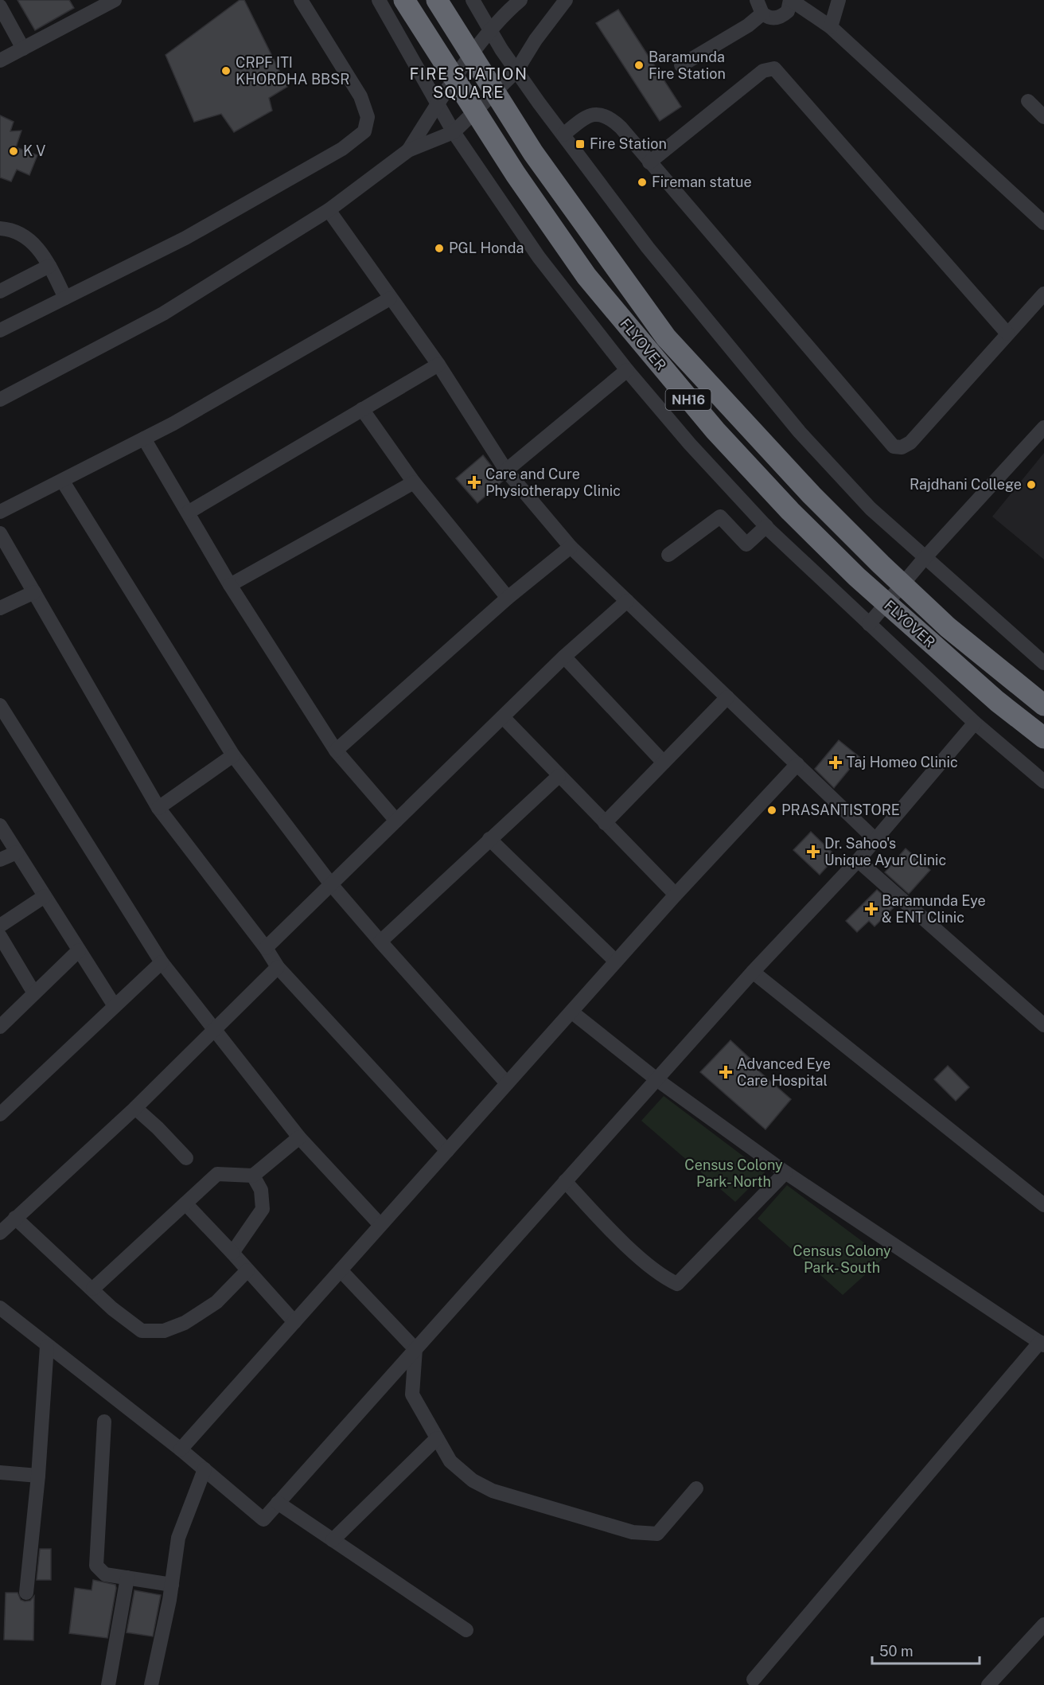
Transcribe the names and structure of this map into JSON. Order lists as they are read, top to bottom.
{
  "streets": {
    "highway": ["FLYOVER", "NH16"]
  },
  "districts": ["FIRE STATION SQUARE"],
  "parks": ["Census Colony Park- North", "Census Colony Park- South"],
  "places": {
    "other": [
      "Baramunda Fire Station",
      "CRPF ITI KHORDHA BBSR",
      "K V",
      "Fireman statue",
      "PGL Honda",
      "Rajdhani College",
      "PRASANTISTORE"
    ],
    "transit": ["Fire Station"],
    "health": [
      "Care and Cure Physiotherapy Clinic",
      "Taj Homeo Clinic",
      "Dr. Sahoo's Unique Ayur Clinic",
      "Baramunda Eye & ENT Clinic",
      "Advanced Eye Care Hospital"
    ]
  },
  "scale_bar": "50 m"
}
